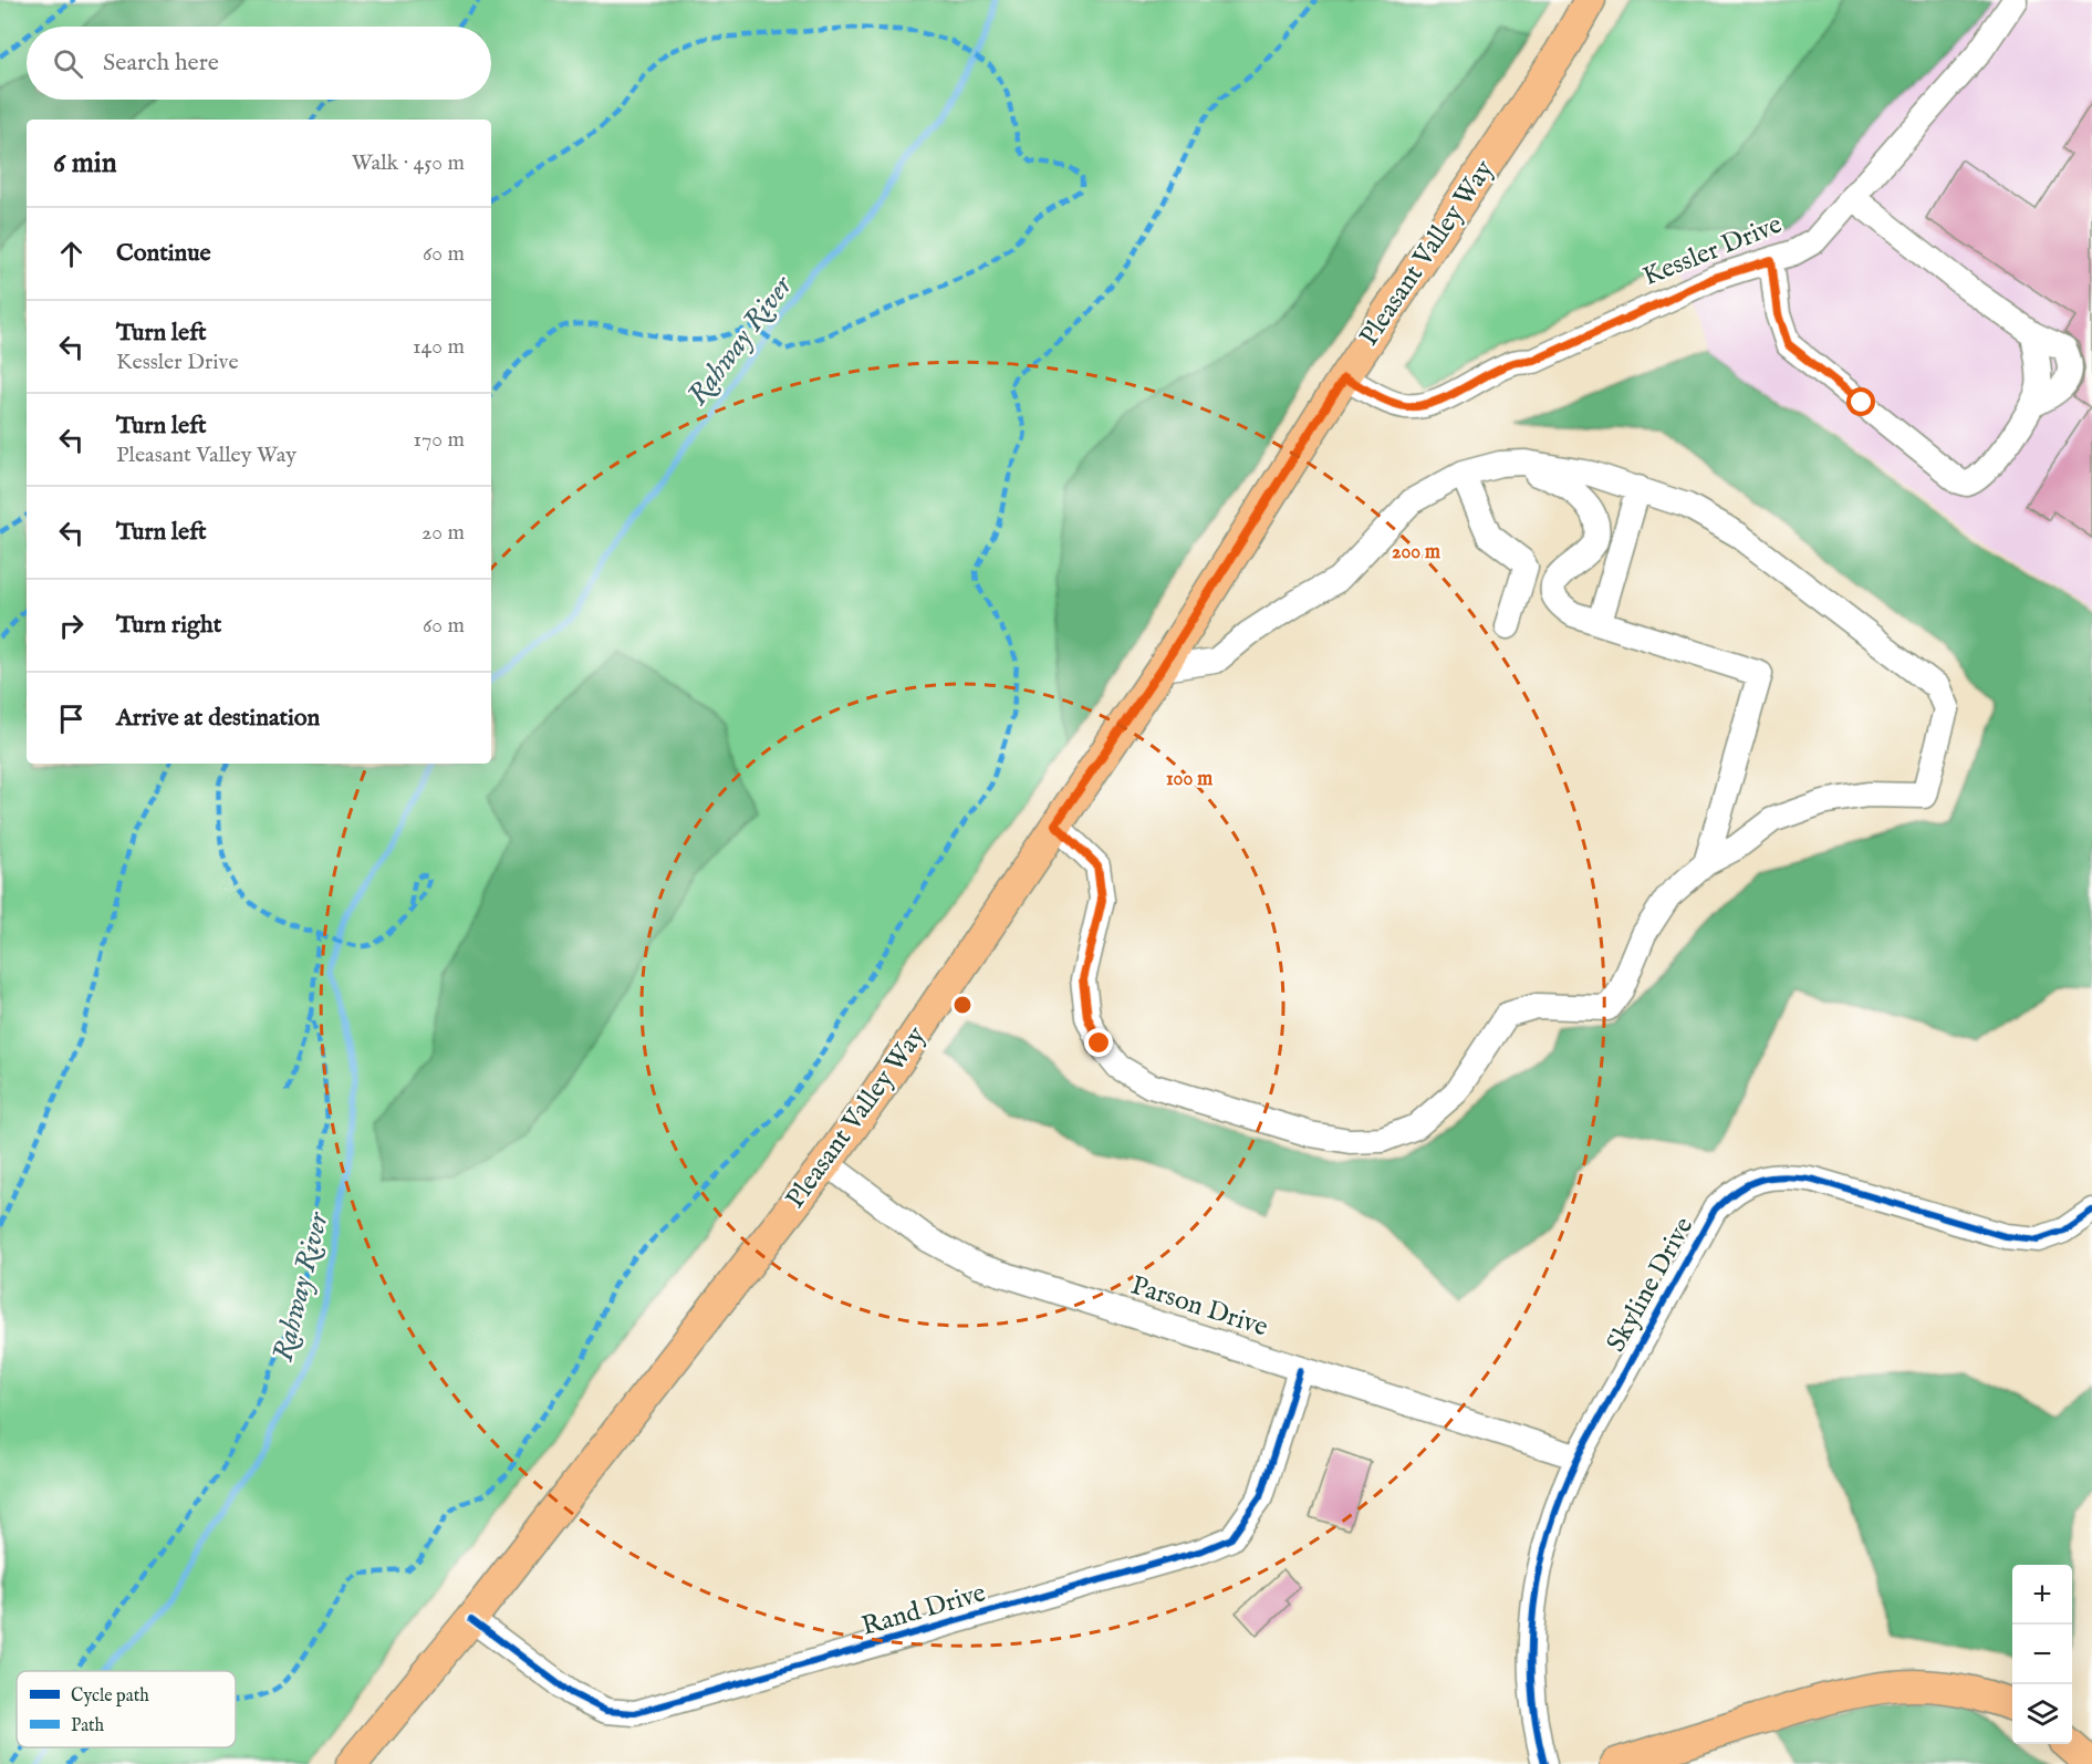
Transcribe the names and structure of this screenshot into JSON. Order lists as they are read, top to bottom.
{
  "streets": {
    "main road": ["Pleasant Valley Way"],
    "street": [
      "Kessler Drive",
      "Skyline Drive",
      "Parson Drive",
      "Rand Drive"
    ]
  },
  "crossings": [
    ["Kessler Drive", "Pleasant Valley Way"],
    ["Pleasant Valley Way", "Parson Drive"],
    ["Pleasant Valley Way", "Rand Drive"],
    ["Skyline Drive", "Parson Drive"],
    ["Parson Drive", "Rand Drive"]
  ],
  "water": ["Rahway River"],
  "legend": ["Cycle path", "Path"],
  "page": {
    "search": "Search here",
    "heading": ["6 min", "Walk · 450 m"],
    "list": [
      ["Continue", "60 m"],
      ["Turn left", "Kessler Drive", "140 m"],
      ["Turn left", "Pleasant Valley Way", "170 m"],
      ["Turn left", "20 m"],
      ["Turn right", "60 m"],
      "Arrive at destination"
    ],
    "map_buttons": ["+", "−"]
  },
  "rings": ["200 m", "100 m"]
}
